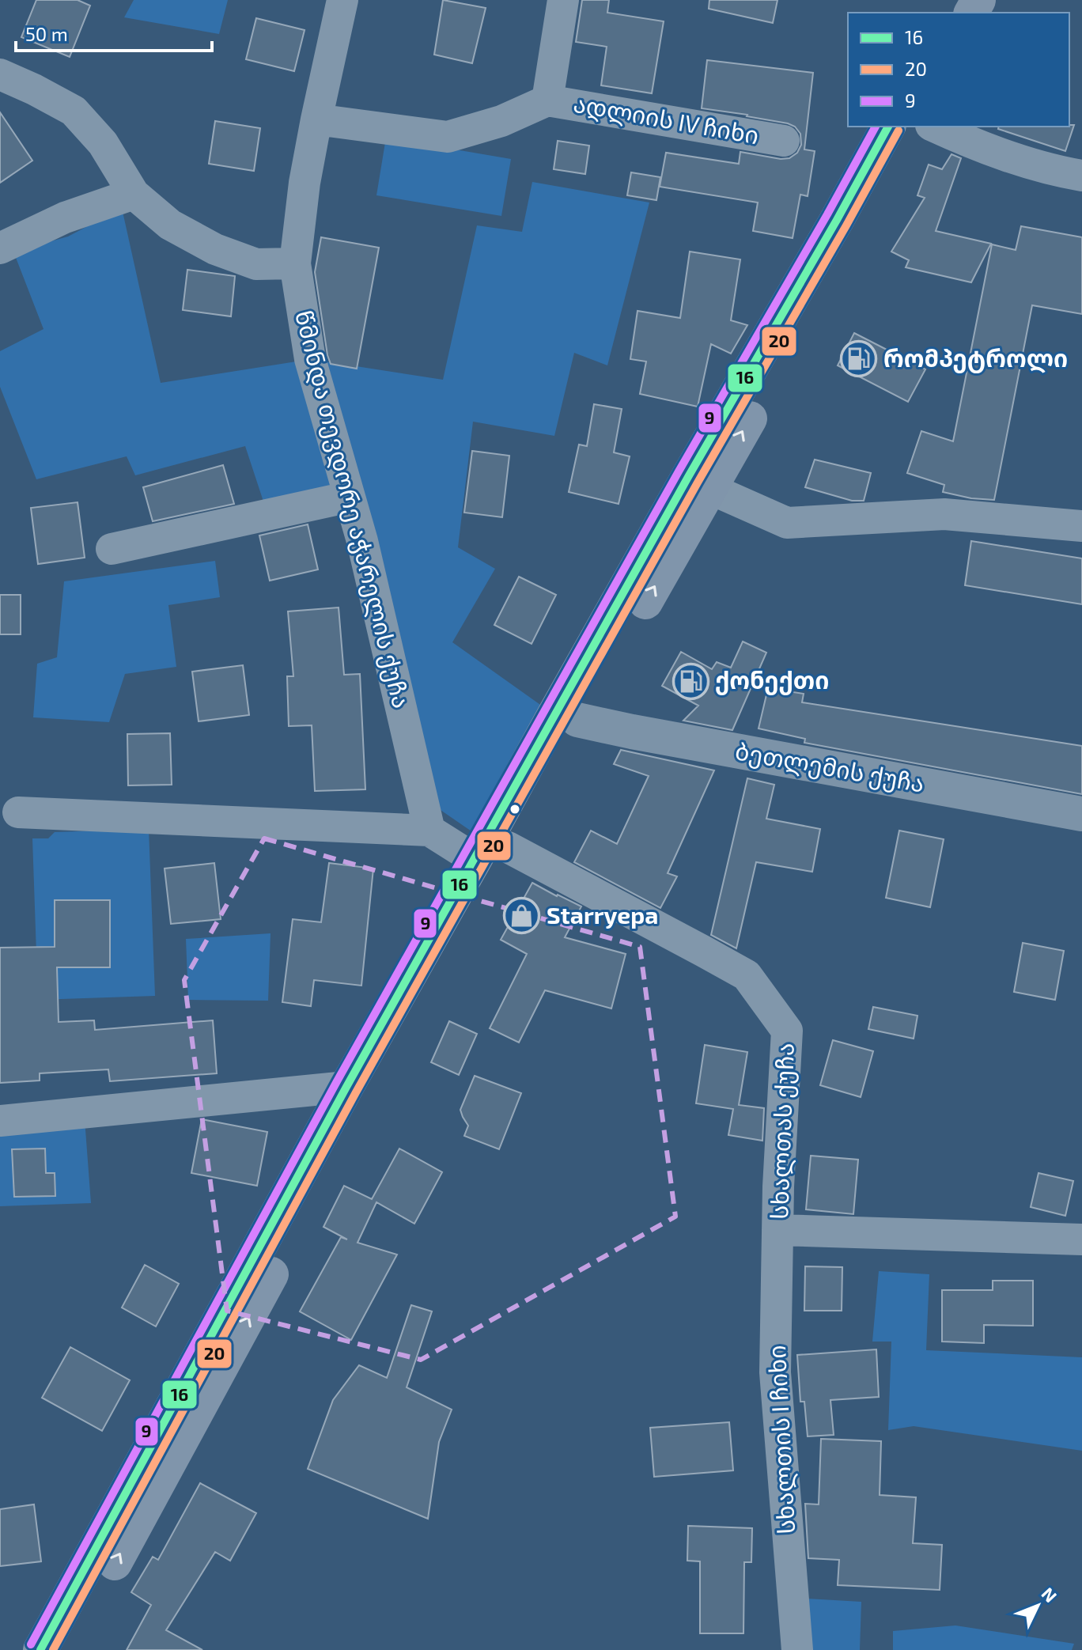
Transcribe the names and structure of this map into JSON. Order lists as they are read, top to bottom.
{
  "streets": {
    "street": [
      "ადლიის IV ჩიხი",
      "წმინდა თევდორე აჭარელის ქუჩა",
      "ბეთლემის ქუჩა",
      "სხალთას ქუჩა",
      "სხალთის I ჩიხი"
    ]
  },
  "crossings": [
    ["ადლიის IV ჩიხი", "წმინდა თევდორე აჭარელის ქუჩა"],
    ["სხალთას ქუჩა", "სხალთის I ჩიხი"]
  ],
  "places": {
    "fuel station": ["რომპეტროლი", "ქონექთი"],
    "shop": ["Starryepa"]
  },
  "lines": ["transit line 16", "transit line 9", "transit line 20"],
  "legend": ["16", "20", "9"],
  "scale_bar": "50 m",
  "north": "top right"
}
